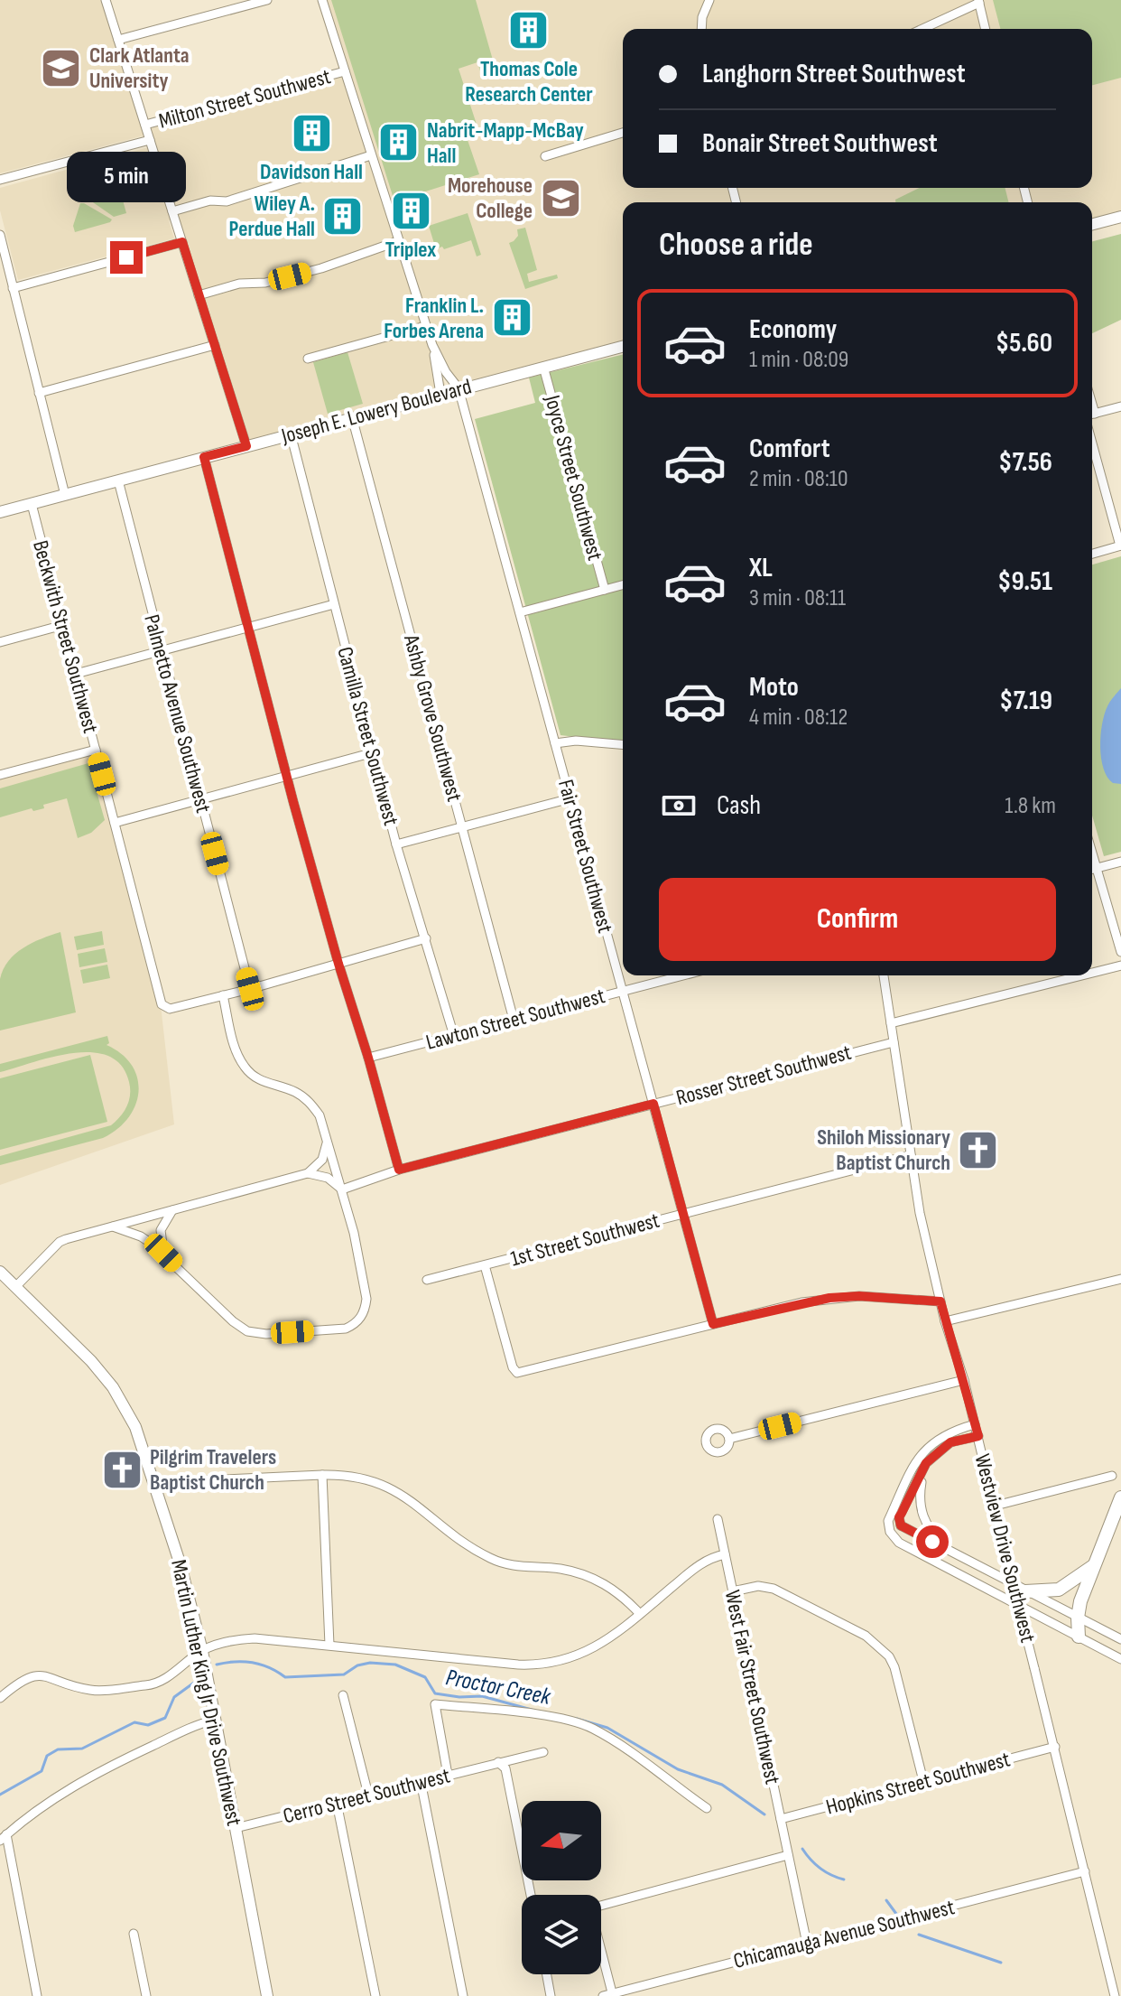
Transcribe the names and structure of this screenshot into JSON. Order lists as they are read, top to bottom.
{
  "streets": {
    "main road": ["Joseph E. Lowery Boulevard", "Martin Luther King Jr Drive Southwest"],
    "street": [
      "Milton Street Southwest",
      "Joyce Street Southwest",
      "Beckwith Street Southwest",
      "Palmetto Avenue Southwest",
      "Ashby Grove Southwest",
      "Camilla Street Southwest",
      "Fair Street Southwest",
      "Lawton Street Southwest",
      "Rosser Street Southwest",
      "1st Street Southwest",
      "Westview Drive Southwest",
      "West Fair Street Southwest",
      "Hopkins Street Southwest",
      "Cerro Street Southwest",
      "Chicamauga Avenue Southwest"
    ]
  },
  "crossings": [
    ["Joseph E. Lowery Boulevard", "Joyce Street Southwest"],
    ["Joseph E. Lowery Boulevard", "Beckwith Street Southwest"],
    ["Joseph E. Lowery Boulevard", "Palmetto Avenue Southwest"],
    ["Joseph E. Lowery Boulevard", "Ashby Grove Southwest"],
    ["Joseph E. Lowery Boulevard", "Camilla Street Southwest"],
    ["Joseph E. Lowery Boulevard", "Fair Street Southwest"],
    ["Ashby Grove Southwest", "Lawton Street Southwest"],
    ["Camilla Street Southwest", "Lawton Street Southwest"],
    ["Fair Street Southwest", "Lawton Street Southwest"],
    ["Fair Street Southwest", "Rosser Street Southwest"],
    ["Fair Street Southwest", "1st Street Southwest"],
    ["Rosser Street Southwest", "Westview Drive Southwest"],
    ["1st Street Southwest", "Westview Drive Southwest"],
    ["Westview Drive Southwest", "Hopkins Street Southwest"],
    ["Westview Drive Southwest", "Chicamauga Avenue Southwest"],
    ["West Fair Street Southwest", "Hopkins Street Southwest"],
    ["West Fair Street Southwest", "Chicamauga Avenue Southwest"],
    ["Martin Luther King Jr Drive Southwest", "Cerro Street Southwest"]
  ],
  "water": ["Proctor Creek"],
  "places": {
    "building": [
      "Thomas Cole Research Center",
      "Davidson Hall",
      "Nabrit-Mapp-McBay Hall",
      "Triplex",
      "Wiley A. Perdue Hall",
      "Franklin L. Forbes Arena"
    ],
    "school or university": ["Clark Atlanta University", "Morehouse College"],
    "church": ["Shiloh Missionary Baptist Church", "Pilgrim Travelers Baptist Church"]
  },
  "north": "left",
  "page": {
    "banner": ["Langhorn Street Southwest", "Bonair Street Southwest"],
    "bubble": "5 min",
    "heading": "Choose a ride",
    "list": [
      {
        "name": "Economy",
        "note": "1 min · 08:09",
        "value": "$5.60"
      },
      {
        "name": "Comfort",
        "note": "2 min · 08:10",
        "value": "$7.56"
      },
      {
        "name": "XL",
        "note": "3 min · 08:11",
        "value": "$9.51"
      },
      {
        "name": "Moto",
        "note": "4 min · 08:12",
        "value": "$7.19"
      }
    ],
    "pay": ["Cash", "1.8 km"],
    "buttons": "Confirm"
  }
}
